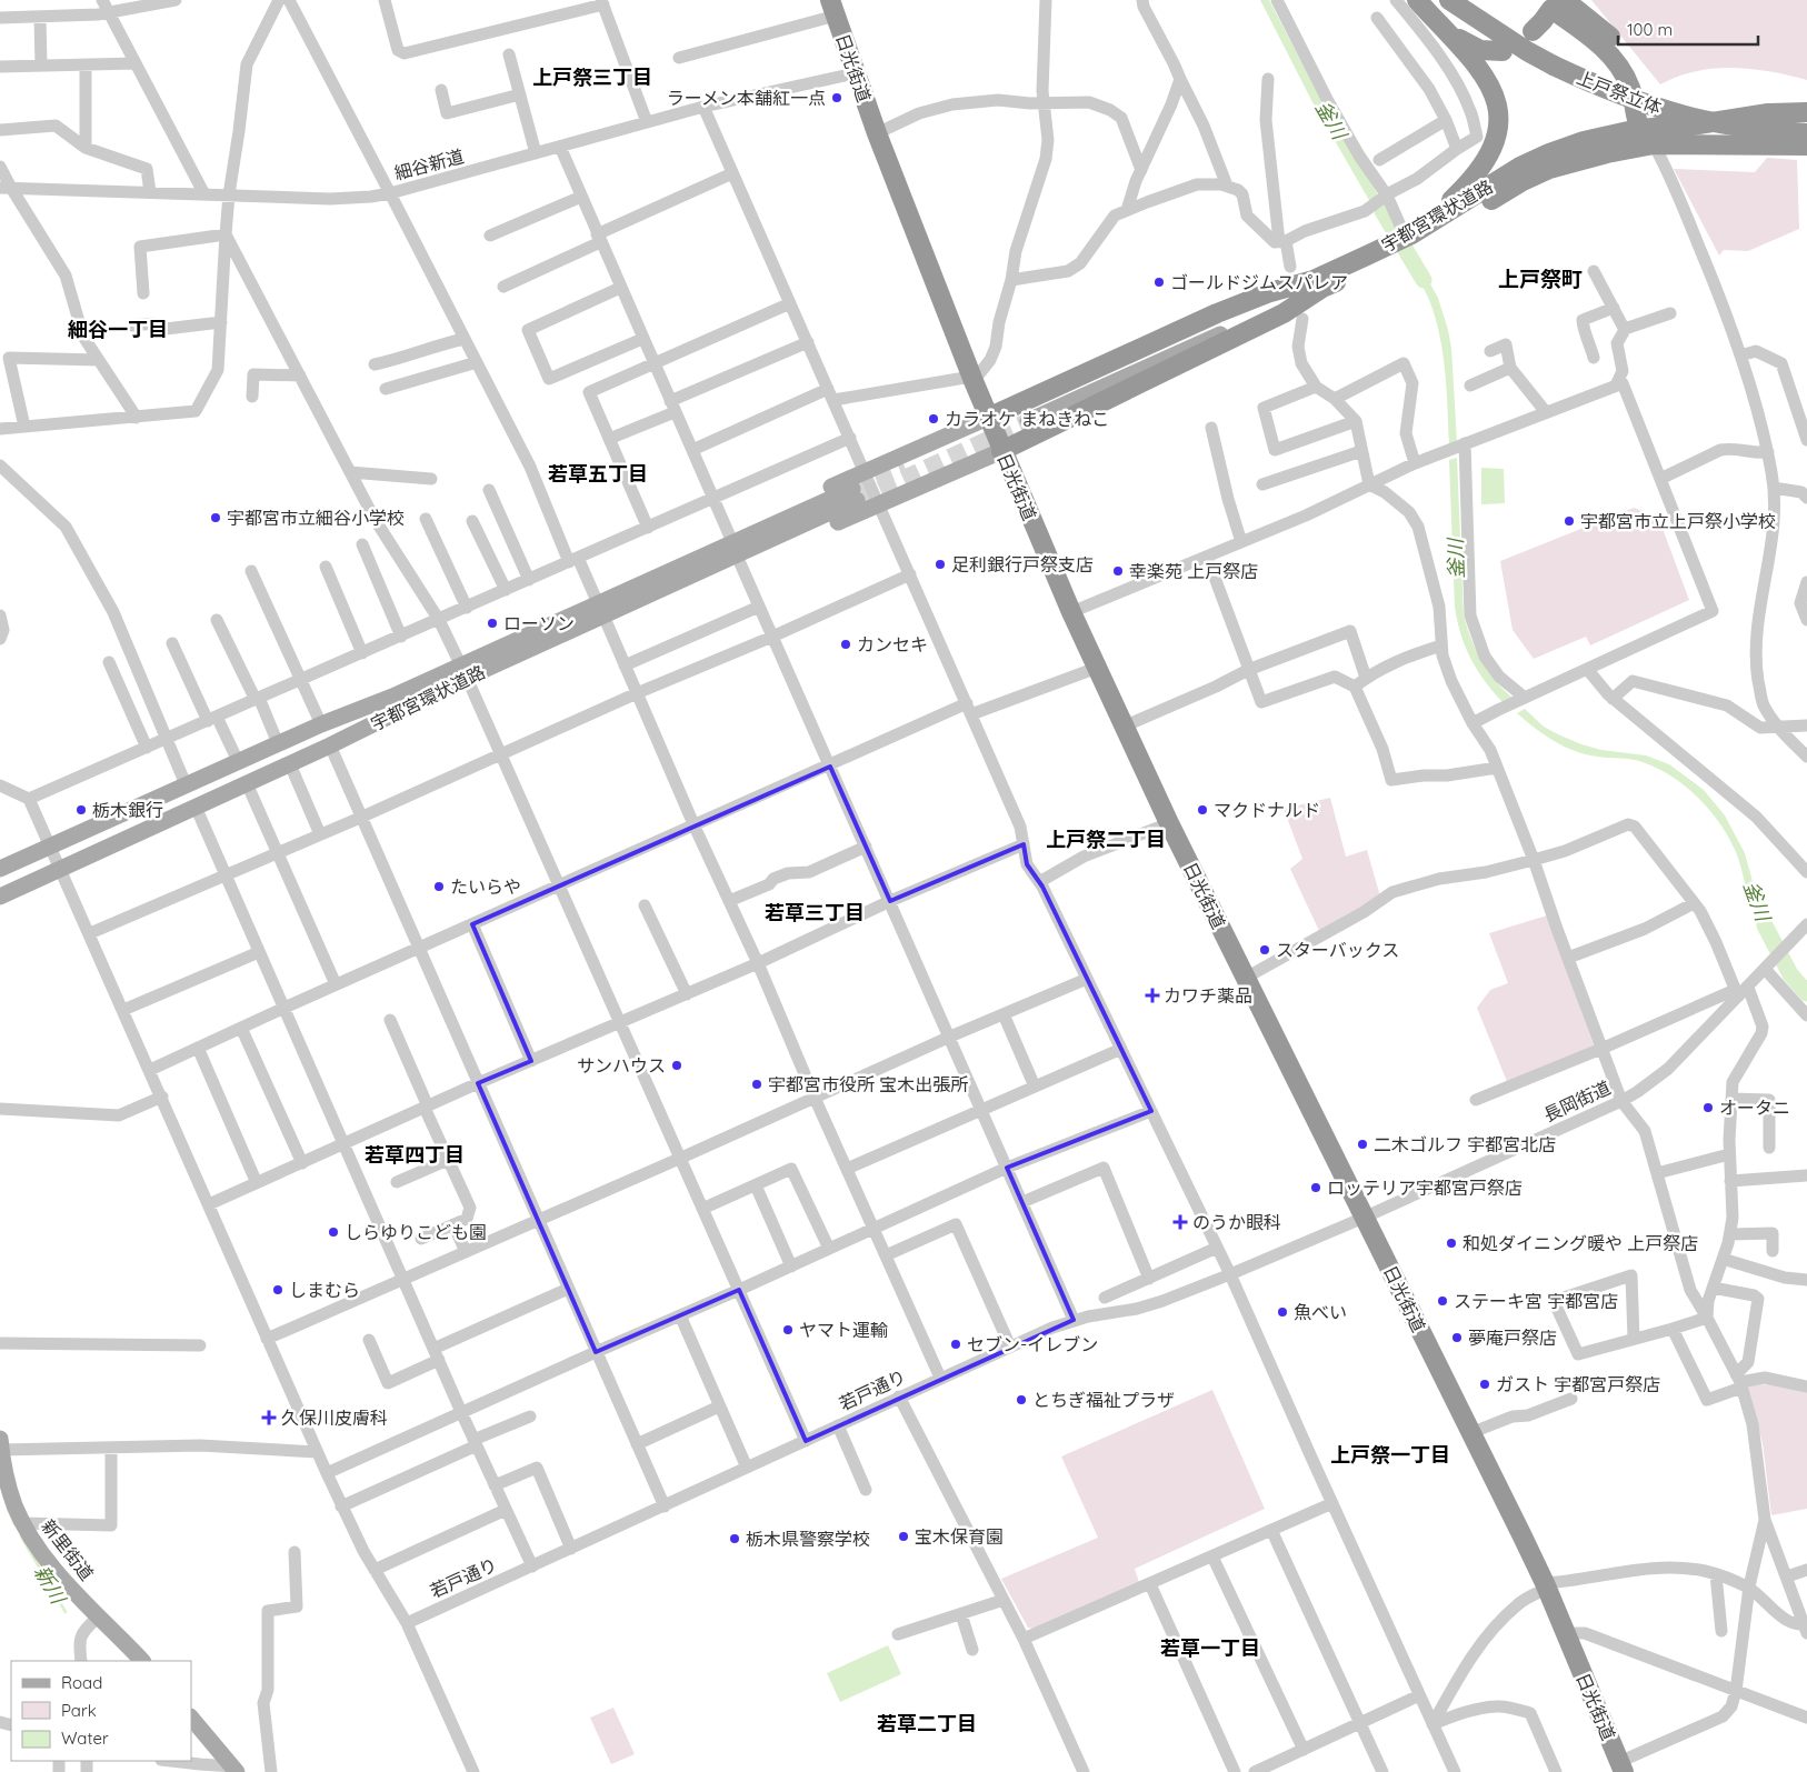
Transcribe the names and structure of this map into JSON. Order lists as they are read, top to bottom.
{
  "streets": {
    "highway": ["日光街道", "上戸祭立体", "宇都宮環状道路"],
    "main road": ["新里街道"],
    "street": ["細谷新道", "長岡街道", "若戸通り"]
  },
  "crossings": [
    ["日光街道", "細谷新道"],
    ["日光街道", "長岡街道"],
    ["日光街道", "若戸通り"],
    ["長岡街道", "若戸通り"]
  ],
  "districts": [
    "上戸祭三丁目",
    "上戸祭町",
    "細谷一丁目",
    "若草五丁目",
    "上戸祭二丁目",
    "若草三丁目",
    "若草四丁目",
    "上戸祭一丁目",
    "若草一丁目",
    "若草二丁目"
  ],
  "water": ["釜川", "新川"],
  "places": {
    "other": [
      "ラーメン本舗紅一点",
      "ゴールドジムスパレア",
      "カラオケ まねきねこ",
      "宇都宮市立細谷小学校",
      "宇都宮市立上戸祭小学校",
      "足利銀行戸祭支店",
      "幸楽苑 上戸祭店",
      "ローソン",
      "カンセキ",
      "栃木銀行",
      "マクドナルド",
      "たいらや",
      "スターバックス",
      "サンハウス",
      "宇都宮市役所 宝木出張所",
      "オータニ",
      "二木ゴルフ 宇都宮北店",
      "ロッテリア宇都宮戸祭店",
      "しらゆりこども園",
      "和処ダイニング暖や 上戸祭店",
      "しまむら",
      "ステーキ宮 宇都宮店",
      "魚べい",
      "ヤマト運輸",
      "夢庵戸祭店",
      "セブン-イレブン",
      "ガスト 宇都宮戸祭店",
      "とちぎ福祉プラザ",
      "宝木保育園",
      "栃木県警察学校"
    ],
    "health": ["カワチ薬品", "のうか眼科", "久保川皮膚科"]
  },
  "legend": ["Road", "Park", "Water"],
  "scale_bar": "100 m"
}
